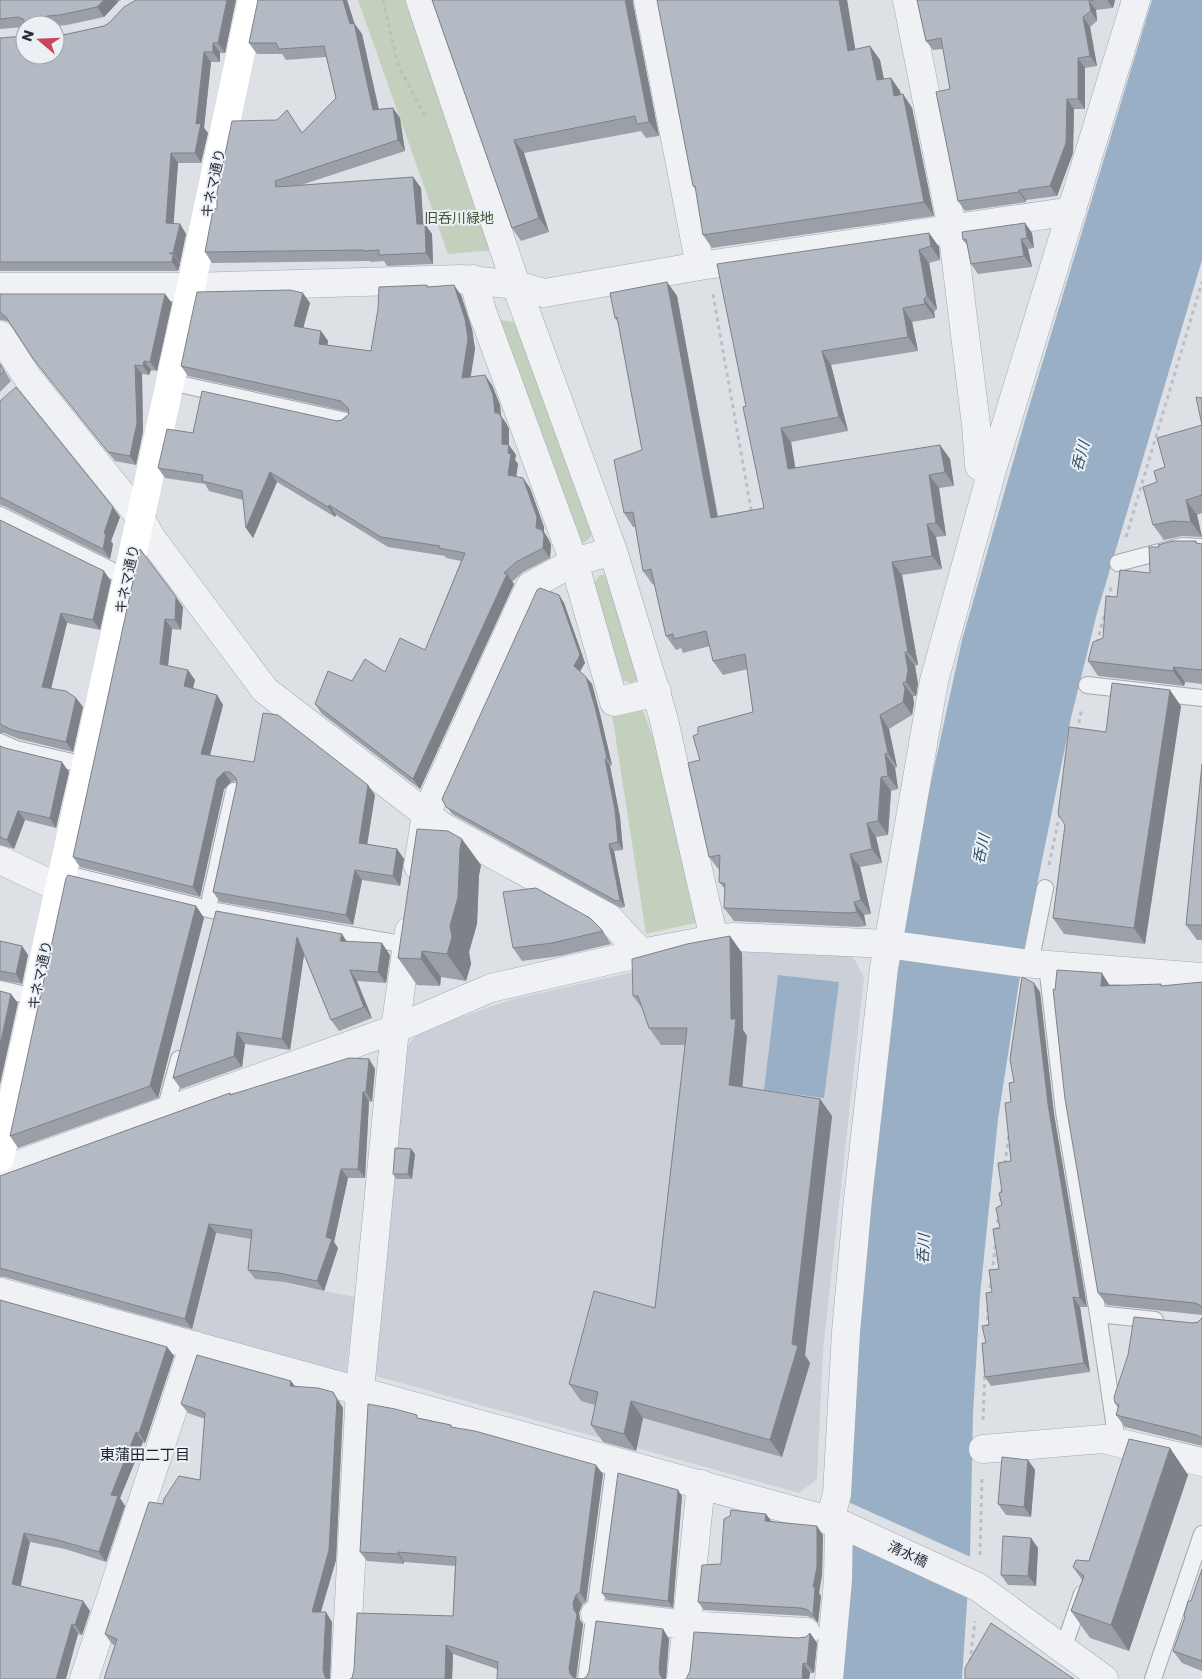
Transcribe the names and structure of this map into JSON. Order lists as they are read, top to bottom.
{
  "streets": {
    "street": ["キネマ通り", "清水橋"]
  },
  "districts": ["東蒲田二丁目"],
  "water": ["呑川"],
  "parks": ["旧呑川緑地"],
  "north": "left"
}
